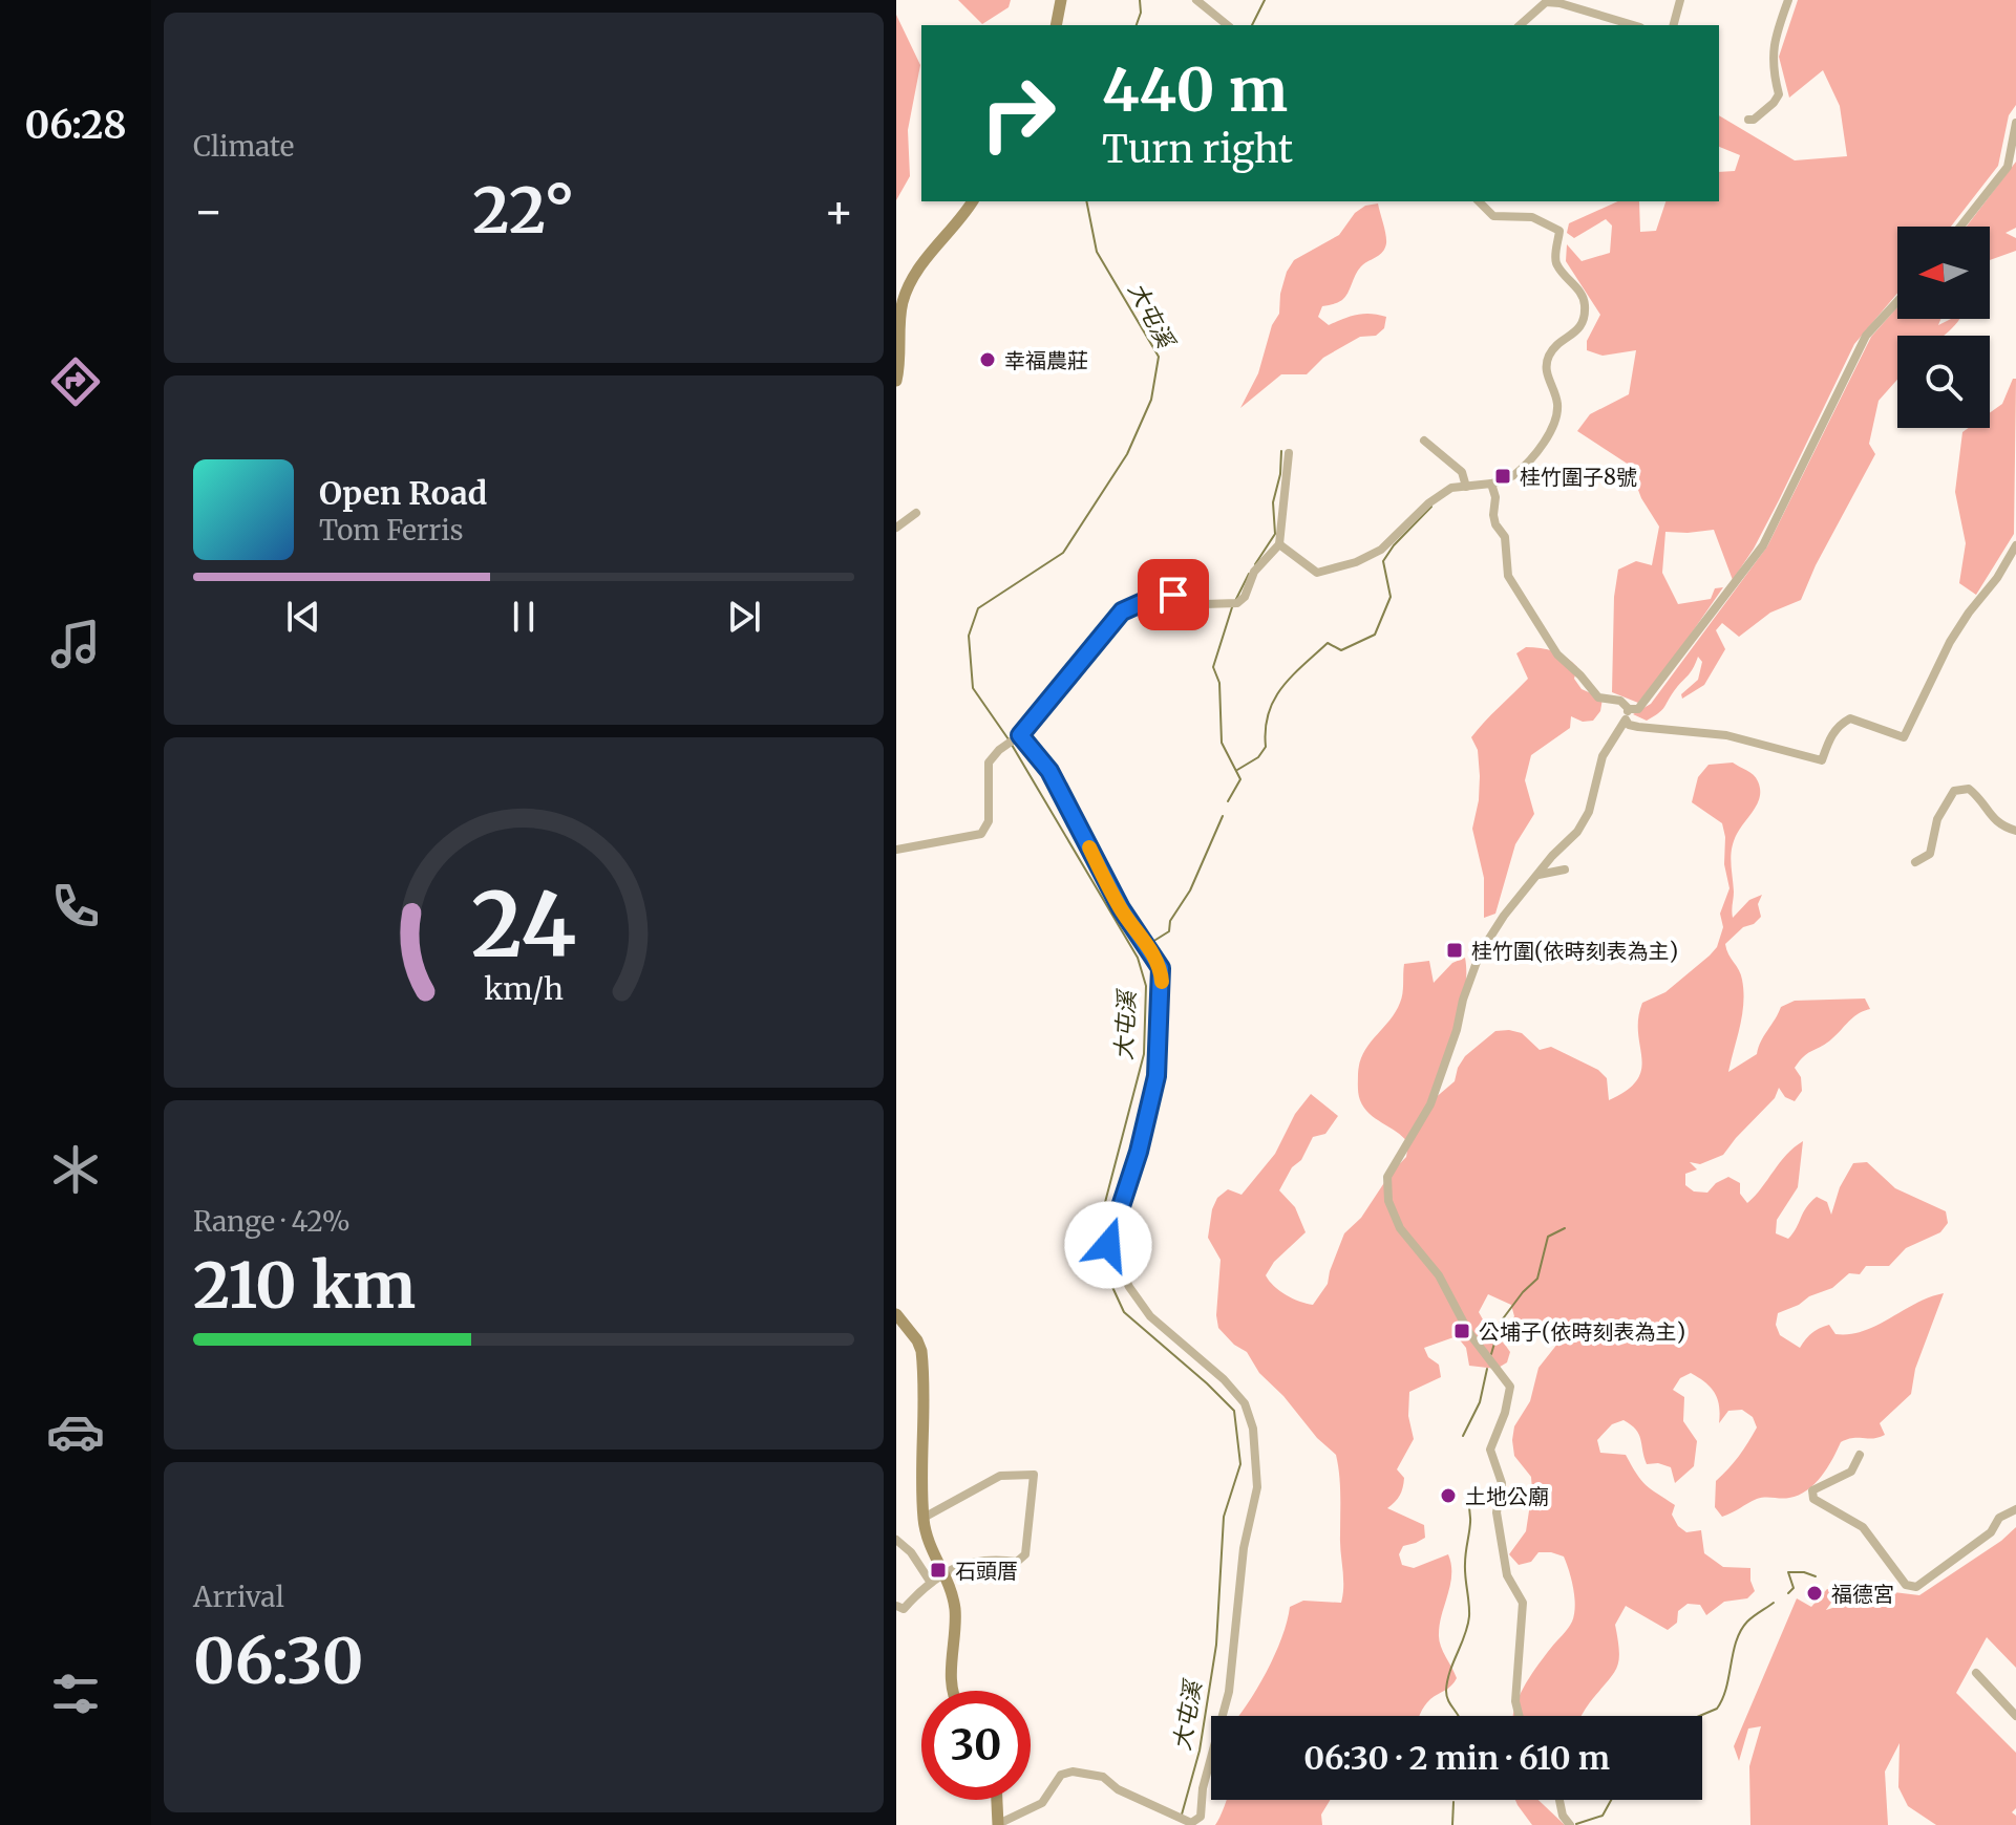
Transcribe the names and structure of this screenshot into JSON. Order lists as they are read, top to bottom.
{
  "water": ["大屯溪"],
  "places": {
    "other": ["幸福農莊", "土地公廟", "福德宮"],
    "transit": [
      "桂竹圍子8號",
      "桂竹圍(依時刻表為主)",
      "公埔子(依時刻表為主)",
      "石頭厝"
    ]
  },
  "north": "left",
  "page": {
    "tabs": "06:28",
    "tile": [
      "Climate",
      ["Range · 42%", "210 km"],
      ["Arrival", "06:30"]
    ],
    "turn": ["440 m", "Turn right"],
    "heat": ["−", "22°", "+"],
    "song": ["Open Road", "Tom Ferris"],
    "limit": "30",
    "trip": "06:30 · 2 min · 610 m",
    "gauge": ["24", "km/h"]
  }
}
